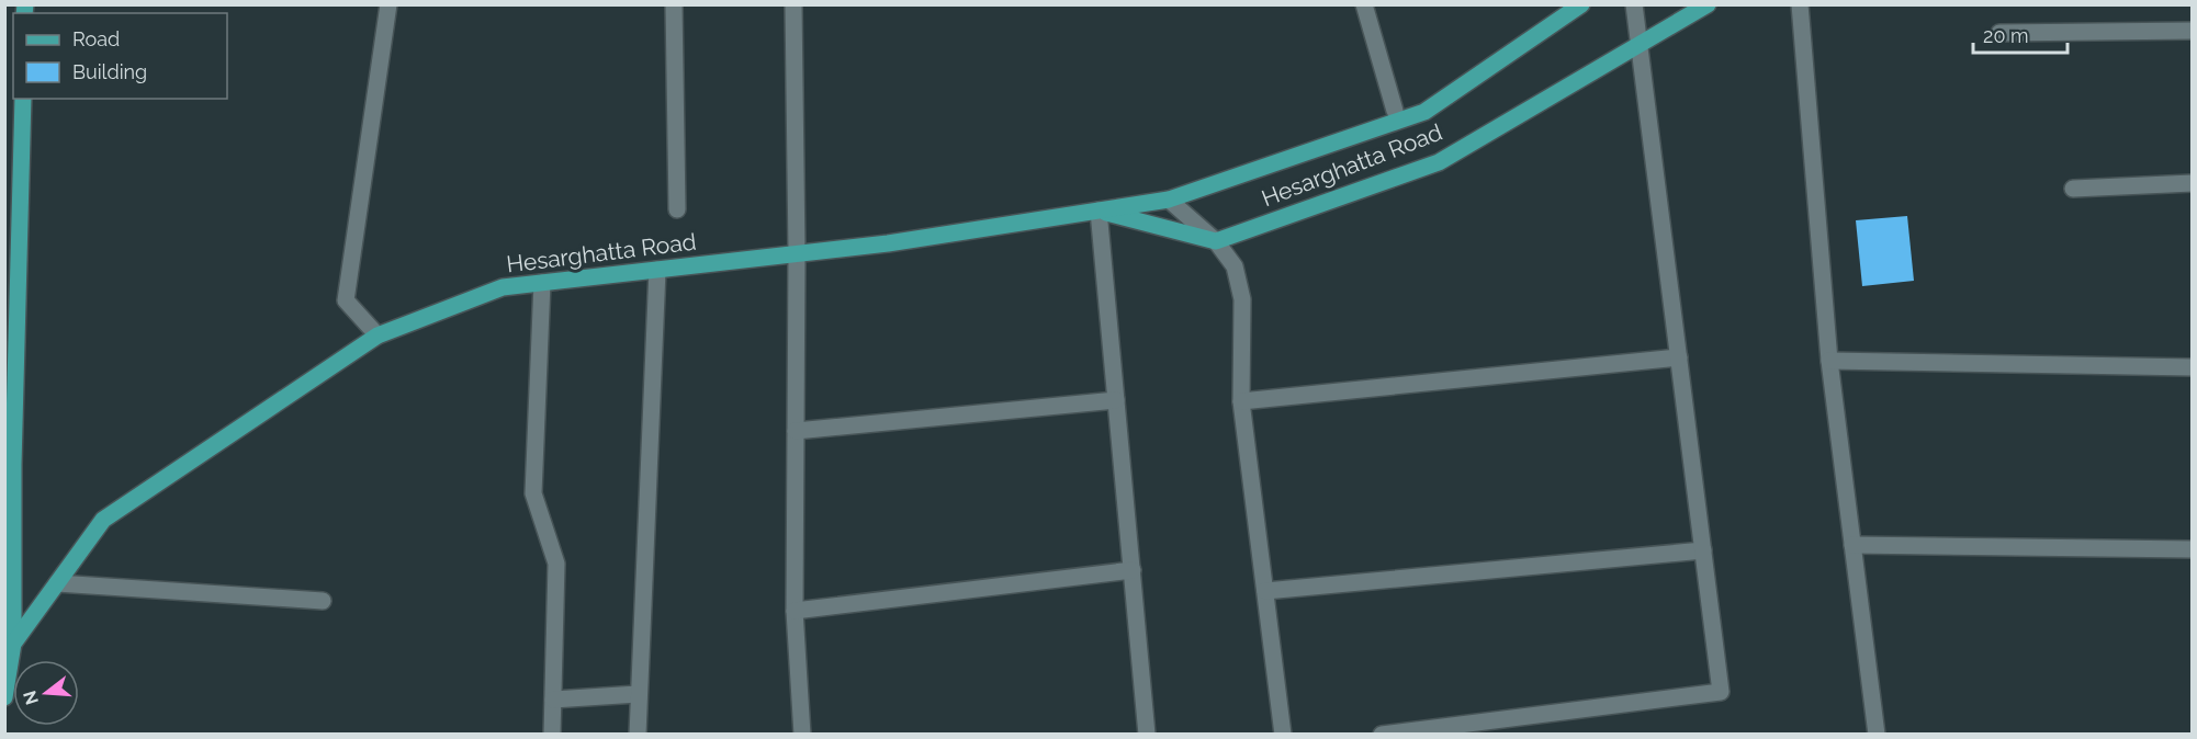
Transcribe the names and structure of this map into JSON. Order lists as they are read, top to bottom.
{
  "streets": {
    "main road": ["Hesarghatta Road"]
  },
  "legend": ["Road", "Building"],
  "scale_bar": "20 m",
  "north": "left"
}
